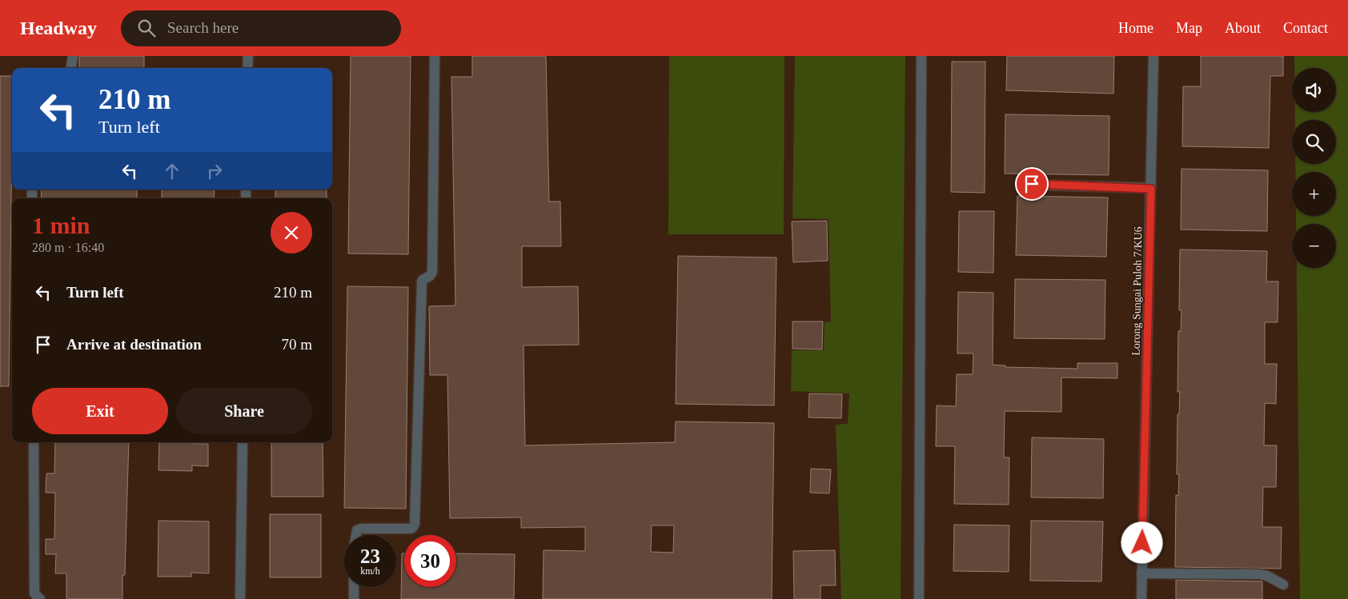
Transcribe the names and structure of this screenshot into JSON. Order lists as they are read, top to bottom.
{
  "streets": {
    "street": ["Lorong Sungai Puloh 7/KU6"]
  },
  "page": {
    "header": "Headway",
    "search": "Search here",
    "nav": [
      "Home",
      "Map",
      "About",
      "Contact"
    ],
    "map_buttons": ["+", "−"],
    "turn": ["210 m", "Turn left"],
    "heading": ["1 min", "280 m · 16:40"],
    "list": [
      {
        "name": "Turn left",
        "value": "210 m"
      },
      {
        "name": "Arrive at destination",
        "value": "70 m"
      }
    ],
    "buttons": ["Exit", "Share"],
    "speed": "23 km/h",
    "limit": "30"
  }
}
